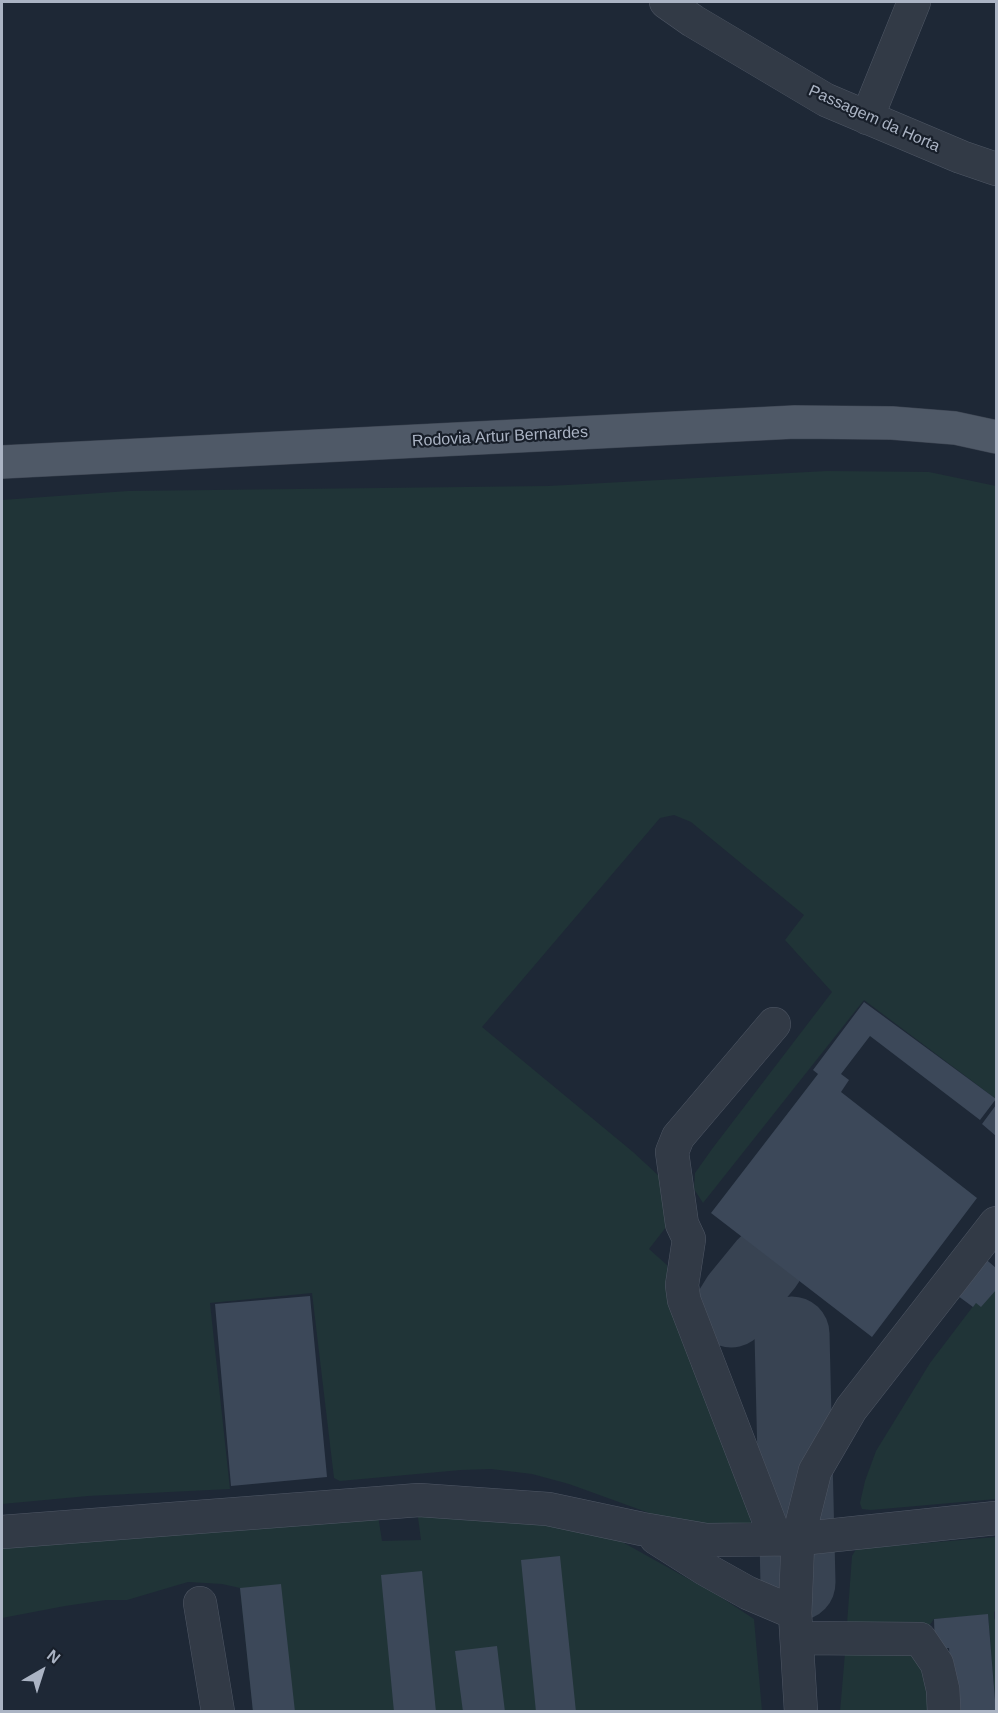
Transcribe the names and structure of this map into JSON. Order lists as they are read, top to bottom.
{
  "streets": {
    "main road": ["Rodovia Artur Bernardes"],
    "street": ["Passagem da Horta"]
  },
  "north": "top right"
}
